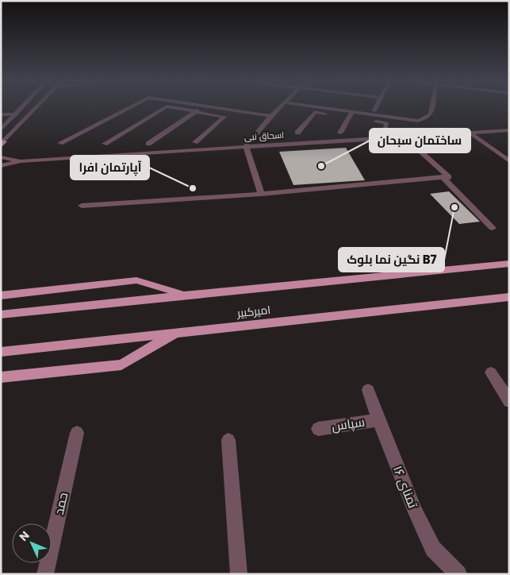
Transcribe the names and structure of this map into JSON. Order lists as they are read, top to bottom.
{
  "streets": {
    "main road": ["امیرکبیر"],
    "street": [
      "اسحاق نبی",
      "سپاس",
      "تمنای ۱۶",
      "حمد"
    ]
  },
  "crossings": [
    ["سپاس", "تمنای ۱۶"]
  ],
  "places": ["ساختمان سبحان", "آپارتمان افرا", "نگین نما بلوک B7"],
  "north": "top left"
}
